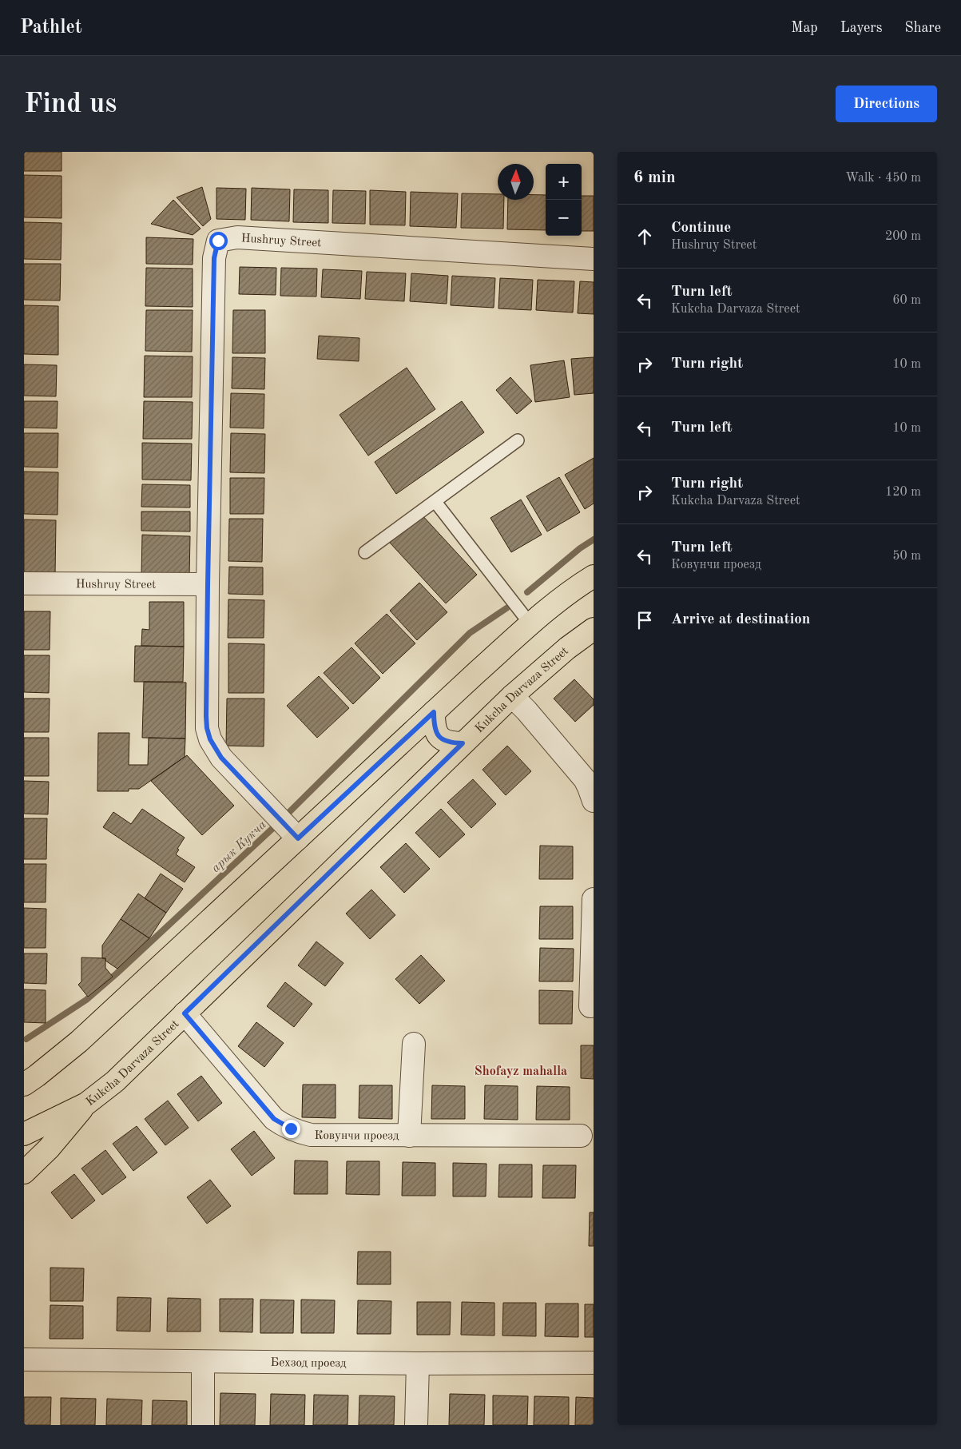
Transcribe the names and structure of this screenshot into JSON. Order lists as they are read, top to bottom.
{
  "streets": {
    "main road": ["Kukcha Darvaza Street"],
    "street": ["Hushruy Street", "Ковунчи проезд", "Бехзод проезд"]
  },
  "crossings": [
    ["Kukcha Darvaza Street", "Ковунчи проезд"]
  ],
  "districts": ["Shofayz mahalla"],
  "water": ["арык Кукча"],
  "north": "top",
  "page": {
    "header": "Pathlet",
    "nav": ["Map", "Layers", "Share"],
    "buttons": "Directions",
    "title": "Find us",
    "heading": ["6 min", "Walk · 450 m"],
    "map_buttons": ["+", "−"],
    "list": [
      ["Continue", "Hushruy Street", "200 m"],
      ["Turn left", "Kukcha Darvaza Street", "60 m"],
      ["Turn right", "10 m"],
      ["Turn left", "10 m"],
      ["Turn right", "Kukcha Darvaza Street", "120 m"],
      ["Turn left", "Ковунчи проезд", "50 m"],
      "Arrive at destination"
    ]
  }
}
